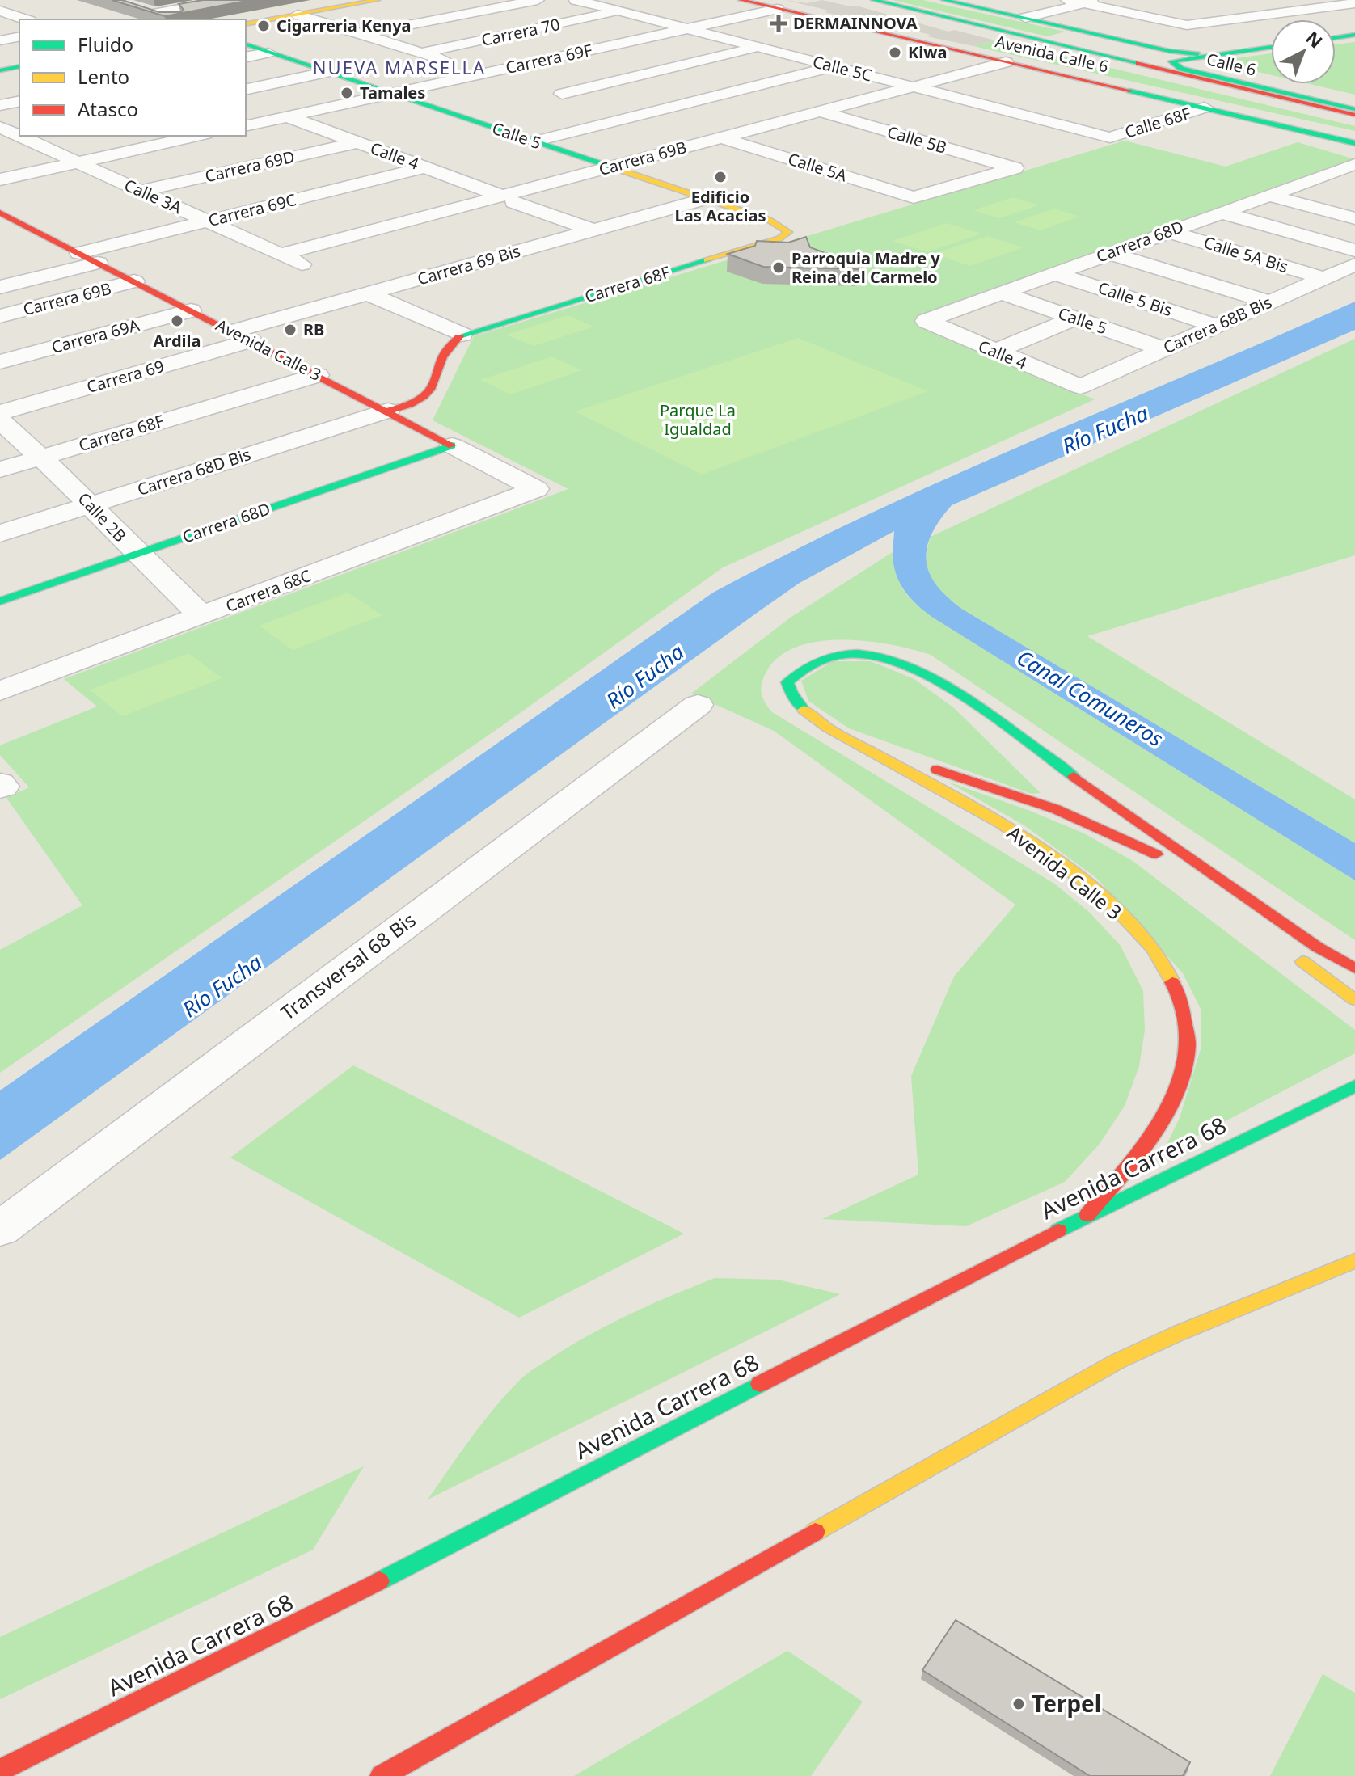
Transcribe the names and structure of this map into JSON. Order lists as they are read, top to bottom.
{
  "streets": {
    "main road": [
      "Avenida Calle 6",
      "Calle 6",
      "Calle 5",
      "Carrera 68D",
      "Carrera 68F",
      "Avenida Calle 3",
      "Avenida Carrera 68"
    ],
    "street": [
      "Carrera 70",
      "Carrera 69F",
      "Calle 5C",
      "Calle 68F",
      "Calle 5B",
      "Calle 4",
      "Carrera 69B",
      "Carrera 69D",
      "Calle 5A",
      "Calle 3A",
      "Carrera 69C",
      "Calle 5A Bis",
      "Carrera 69 Bis",
      "Calle 5 Bis",
      "Carrera 68B Bis",
      "Carrera 69A",
      "Carrera 69",
      "Carrera 68D Bis",
      "Calle 2B",
      "Carrera 68C",
      "Transversal 68 Bis"
    ]
  },
  "crossings": [
    ["Carrera 70", "Calle 5C"],
    ["Avenida Calle 6", "Carrera 69F"],
    ["Avenida Calle 6", "Calle 6"],
    ["Avenida Calle 6", "Calle 68F"],
    ["Avenida Calle 6", "Carrera 69B"],
    ["Carrera 69F", "Calle 5C"],
    ["Carrera 69F", "Calle 5"],
    ["Carrera 69F", "Calle 4"],
    ["Calle 5C", "Calle 68F"],
    ["Calle 5C", "Carrera 69B"],
    ["Calle 5", "Carrera 69B"],
    ["Calle 5", "Carrera 68D"],
    ["Calle 5", "Carrera 69 Bis"],
    ["Calle 5", "Carrera 68F"],
    ["Calle 5", "Carrera 68B Bis"],
    ["Calle 5B", "Carrera 69B"],
    ["Calle 5B", "Calle 5A"],
    ["Calle 4", "Carrera 69B"],
    ["Calle 4", "Carrera 69D"],
    ["Calle 4", "Carrera 69C"],
    ["Calle 4", "Carrera 68D"],
    ["Calle 4", "Carrera 69 Bis"],
    ["Calle 4", "Carrera 68B Bis"],
    ["Carrera 69B", "Calle 5A"],
    ["Carrera 69B", "Calle 3A"],
    ["Carrera 69B", "Avenida Calle 3"],
    ["Carrera 69D", "Calle 3A"],
    ["Calle 3A", "Carrera 69C"],
    ["Carrera 69C", "Avenida Calle 3"],
    ["Carrera 68D", "Calle 5A Bis"],
    ["Carrera 68D", "Calle 5 Bis"],
    ["Carrera 68D", "Avenida Calle 3"],
    ["Carrera 68D", "Calle 2B"],
    ["Calle 5A Bis", "Carrera 68B Bis"],
    ["Carrera 69 Bis", "Avenida Calle 3"],
    ["Carrera 69 Bis", "Carrera 69"],
    ["Carrera 68F", "Avenida Calle 3"],
    ["Carrera 68F", "Calle 2B"],
    ["Calle 5 Bis", "Carrera 68B Bis"],
    ["Carrera 69A", "Avenida Calle 3"],
    ["Avenida Calle 3", "Carrera 69"],
    ["Avenida Calle 3", "Carrera 68D Bis"],
    ["Avenida Calle 3", "Carrera 68C"],
    ["Avenida Calle 3", "Avenida Carrera 68"],
    ["Carrera 68D Bis", "Calle 2B"],
    ["Calle 2B", "Carrera 68C"]
  ],
  "districts": ["NUEVA MARSELLA"],
  "water": ["Río Fucha", "Canal Comuneros"],
  "parks": ["Parque La Igualdad"],
  "places": {
    "health": ["DERMAINNOVA"],
    "other": [
      "Cigarreria Kenya",
      "Kiwa",
      "Tamales",
      "Edificio Las Acacias",
      "Parroquia Madre y Reina del Carmelo",
      "Ardila",
      "RB",
      "Terpel"
    ]
  },
  "legend": ["Fluido", "Lento", "Atasco"],
  "north": "top right"
}
